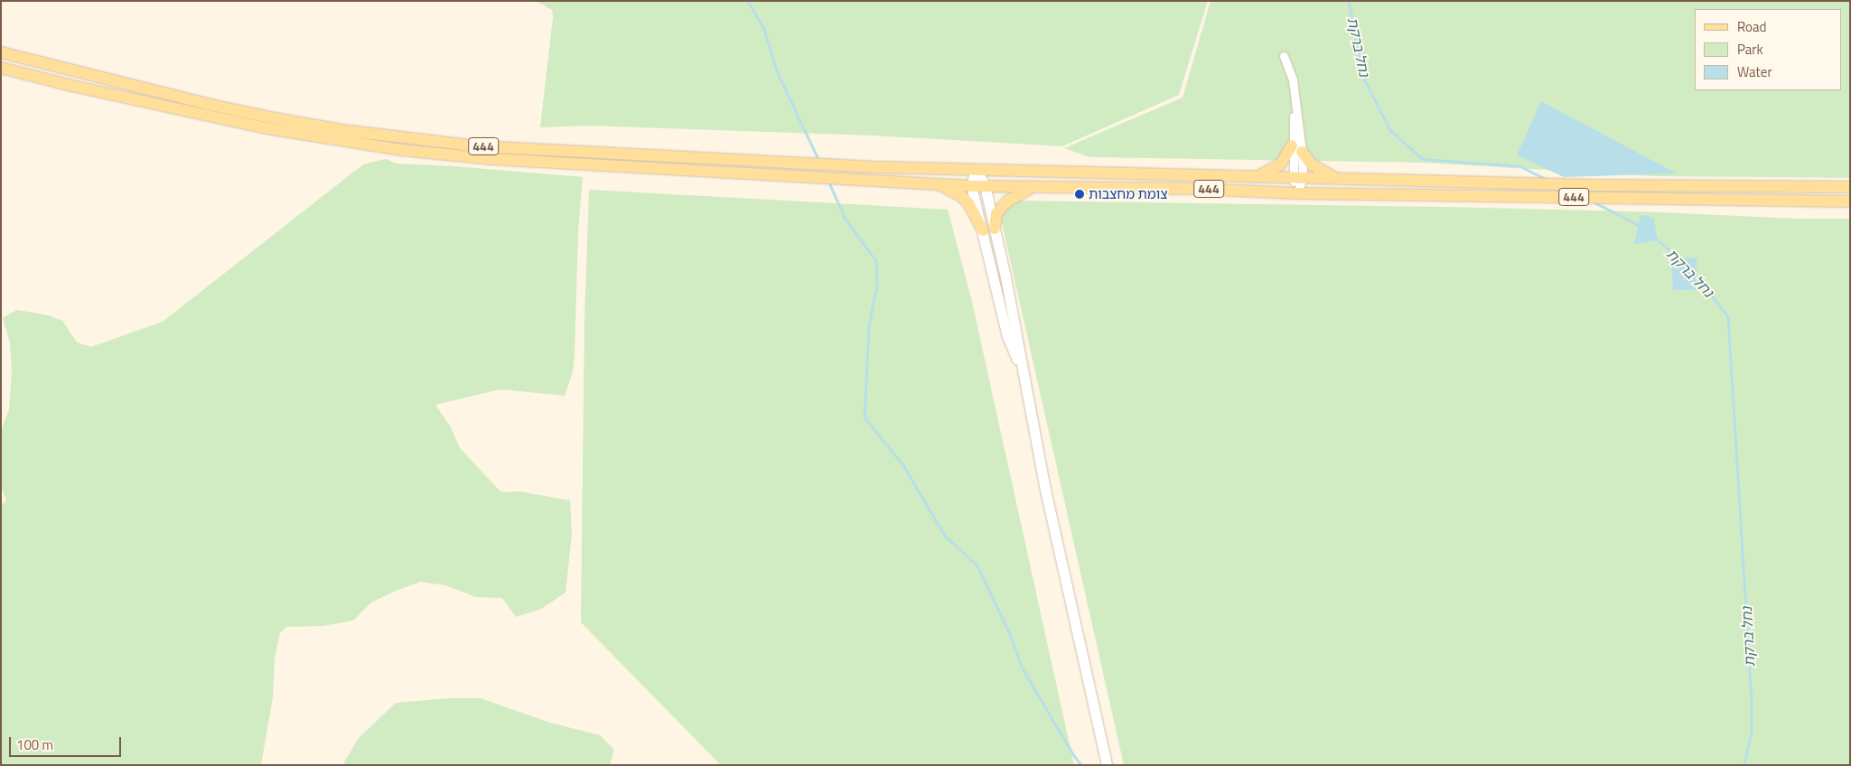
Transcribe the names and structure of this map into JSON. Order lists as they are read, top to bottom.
{
  "streets": {
    "main road": ["444"]
  },
  "water": ["נחל ברקת"],
  "places": ["צומת מחצבות"],
  "legend": ["Road", "Park", "Water"],
  "scale_bar": "100 m"
}
